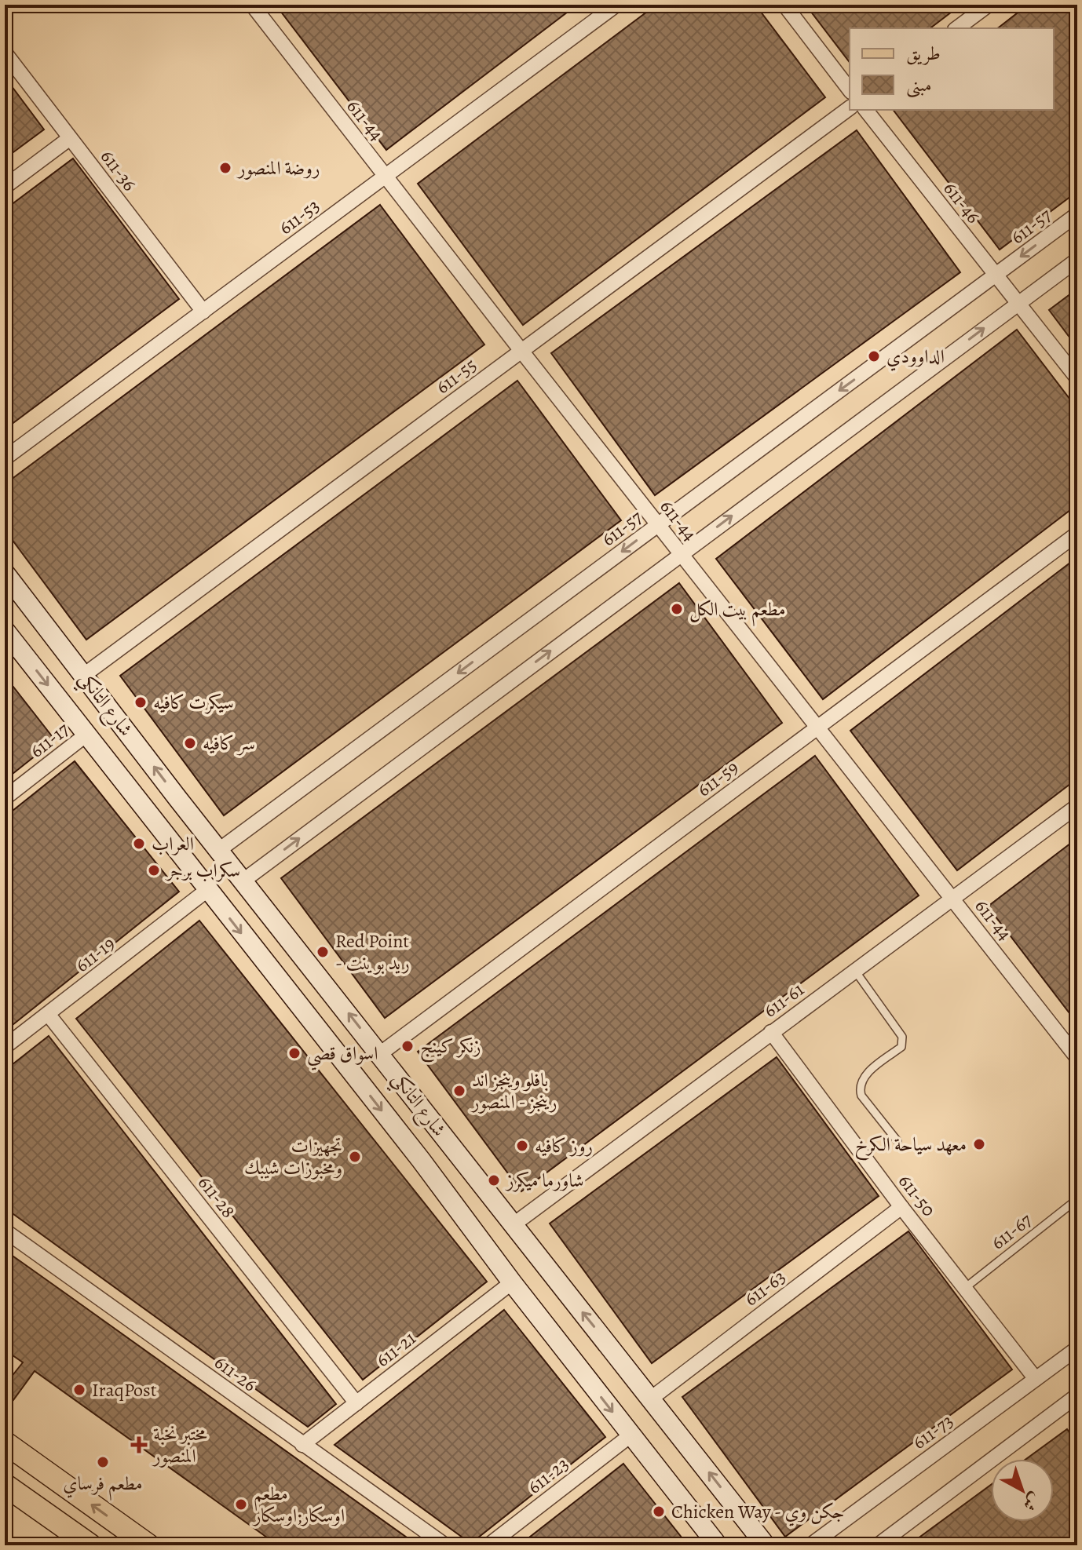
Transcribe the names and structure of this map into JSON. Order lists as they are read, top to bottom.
{
  "streets": {
    "street": [
      "611-44",
      "611-36",
      "611-46",
      "611-53",
      "611-57",
      "611-55",
      "شارع التانكي",
      "611-17",
      "611-59",
      "611-19",
      "611-61",
      "611-50",
      "611-28",
      "611-63",
      "611-21",
      "611-26",
      "611-73",
      "611-23"
    ],
    "lane": ["611-67"]
  },
  "crossings": [
    ["611-44", "611-53"],
    ["611-44", "611-57"],
    ["611-44", "611-55"],
    ["611-44", "611-59"],
    ["611-44", "611-61"],
    ["611-36", "611-53"],
    ["611-46", "611-57"],
    ["611-57", "شارع التانكي"],
    ["611-55", "شارع التانكي"],
    ["شارع التانكي", "611-17"],
    ["شارع التانكي", "611-59"],
    ["شارع التانكي", "611-19"],
    ["شارع التانكي", "611-61"],
    ["شارع التانكي", "611-63"],
    ["شارع التانكي", "611-21"],
    ["شارع التانكي", "611-23"],
    ["611-19", "611-28"],
    ["611-61", "611-50"],
    ["611-50", "611-67"],
    ["611-50", "611-63"],
    ["611-50", "611-73"],
    ["611-28", "611-21"],
    ["611-21", "611-26"]
  ],
  "places": {
    "other": [
      "روضة المنصور",
      "الداوودي",
      "مطعم بيت الكل",
      "سيكرت كافيه",
      "سر كافيه",
      "العراب",
      "سكراب برجر",
      "Red Point - ريد بوينت",
      "زنكر كينج",
      "اسواق قصي",
      "بافلو وينجز اند رينجز - المنصور",
      "معهد سياحة الكرخ",
      "روز كافيه",
      "تجهيزات ومخبوزات شيبك",
      "شاورما ميكرز",
      "IraqPost",
      "مطعم فرساي",
      "مطعم اوسكار;اوسكار",
      "Chicken Way - جكن وي"
    ],
    "health": ["مختبر نخبة المنصور"]
  },
  "legend": ["طريق", "مبنى"],
  "north": "bottom right"
}
